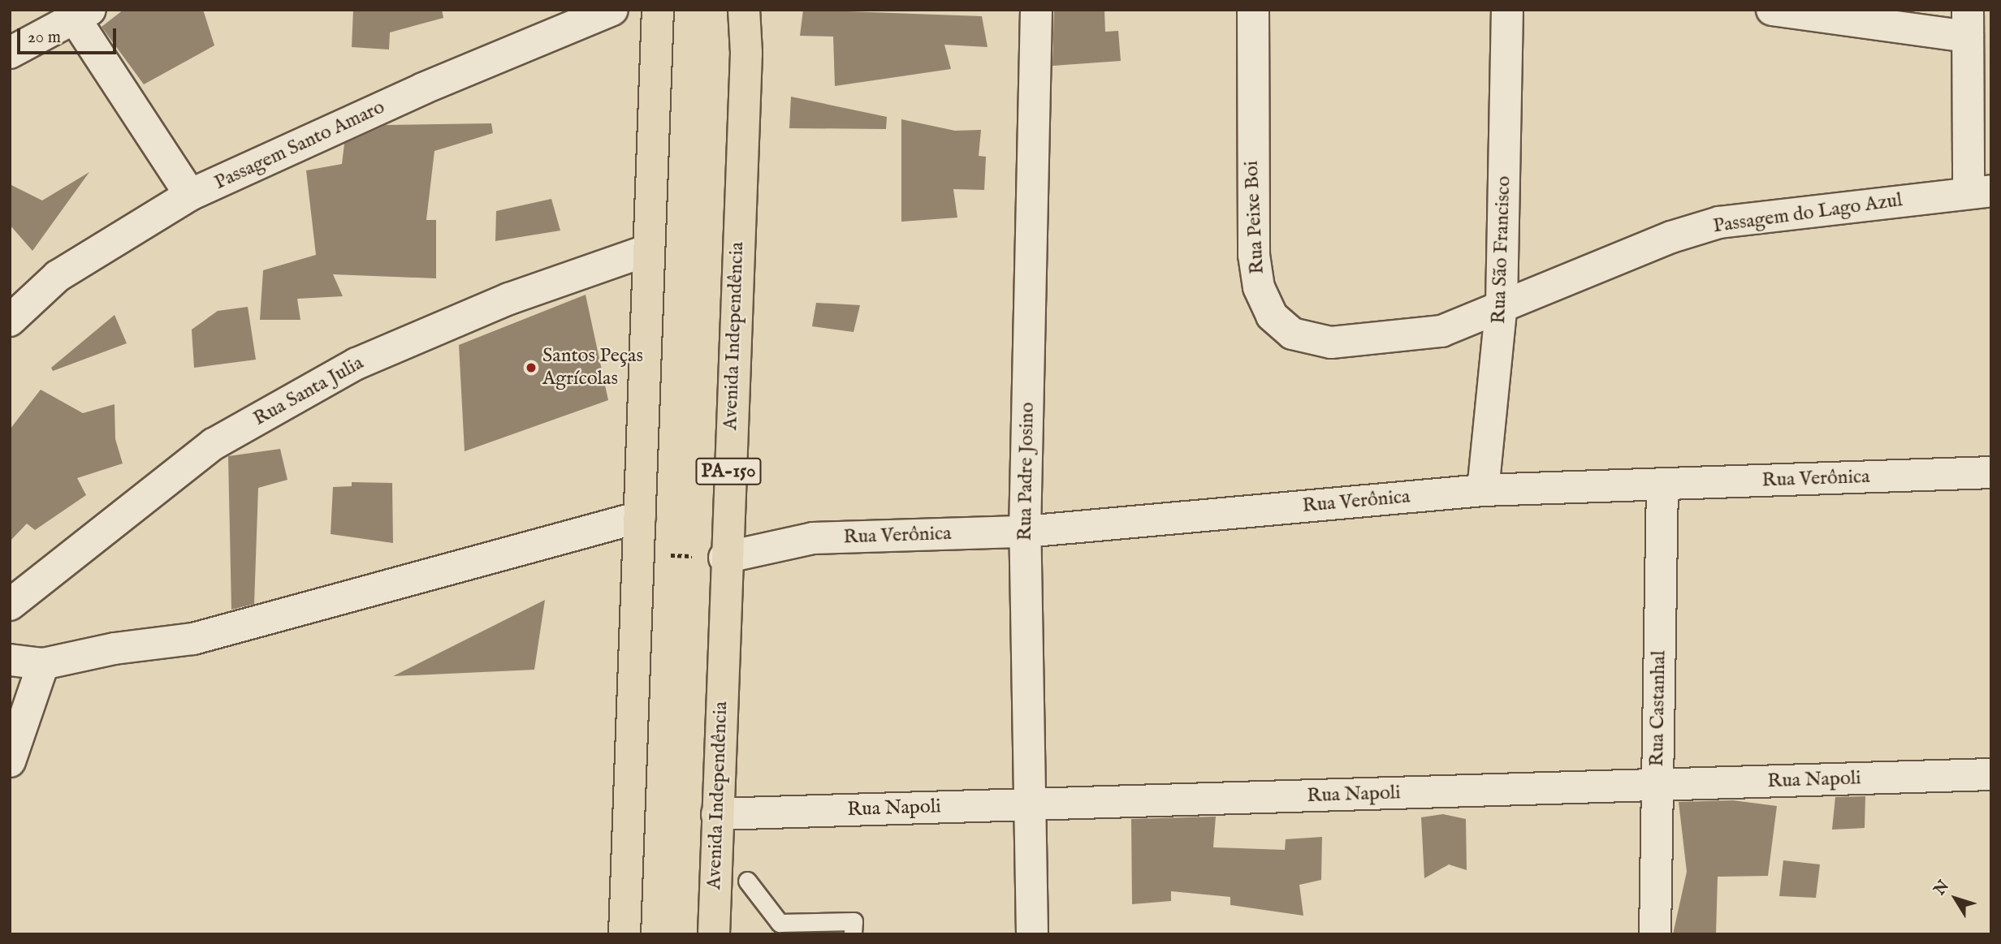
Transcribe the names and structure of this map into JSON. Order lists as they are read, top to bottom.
{
  "streets": {
    "main road": ["Avenida Independência", "PA-150"],
    "street": [
      "Passagem Santo Amaro",
      "Passagem do Lago Azul",
      "Rua Peixe Boi",
      "Rua São Francisco",
      "Rua Santa Julia",
      "Rua Padre Josino",
      "Rua Verônica",
      "Rua Castanhal",
      "Rua Napoli"
    ]
  },
  "crossings": [
    ["Passagem do Lago Azul", "Rua Peixe Boi"],
    ["Passagem do Lago Azul", "Rua São Francisco"],
    ["Rua Peixe Boi", "Rua São Francisco"],
    ["Rua São Francisco", "Rua Verônica"],
    ["Avenida Independência", "Rua Verônica"],
    ["Avenida Independência", "Rua Napoli"],
    ["Rua Padre Josino", "Rua Verônica"],
    ["Rua Padre Josino", "Rua Napoli"],
    ["Rua Verônica", "Rua Castanhal"],
    ["Rua Castanhal", "Rua Napoli"]
  ],
  "places": ["Santos Peças Agrícolas"],
  "scale_bar": "20 m",
  "north": "top left"
}
